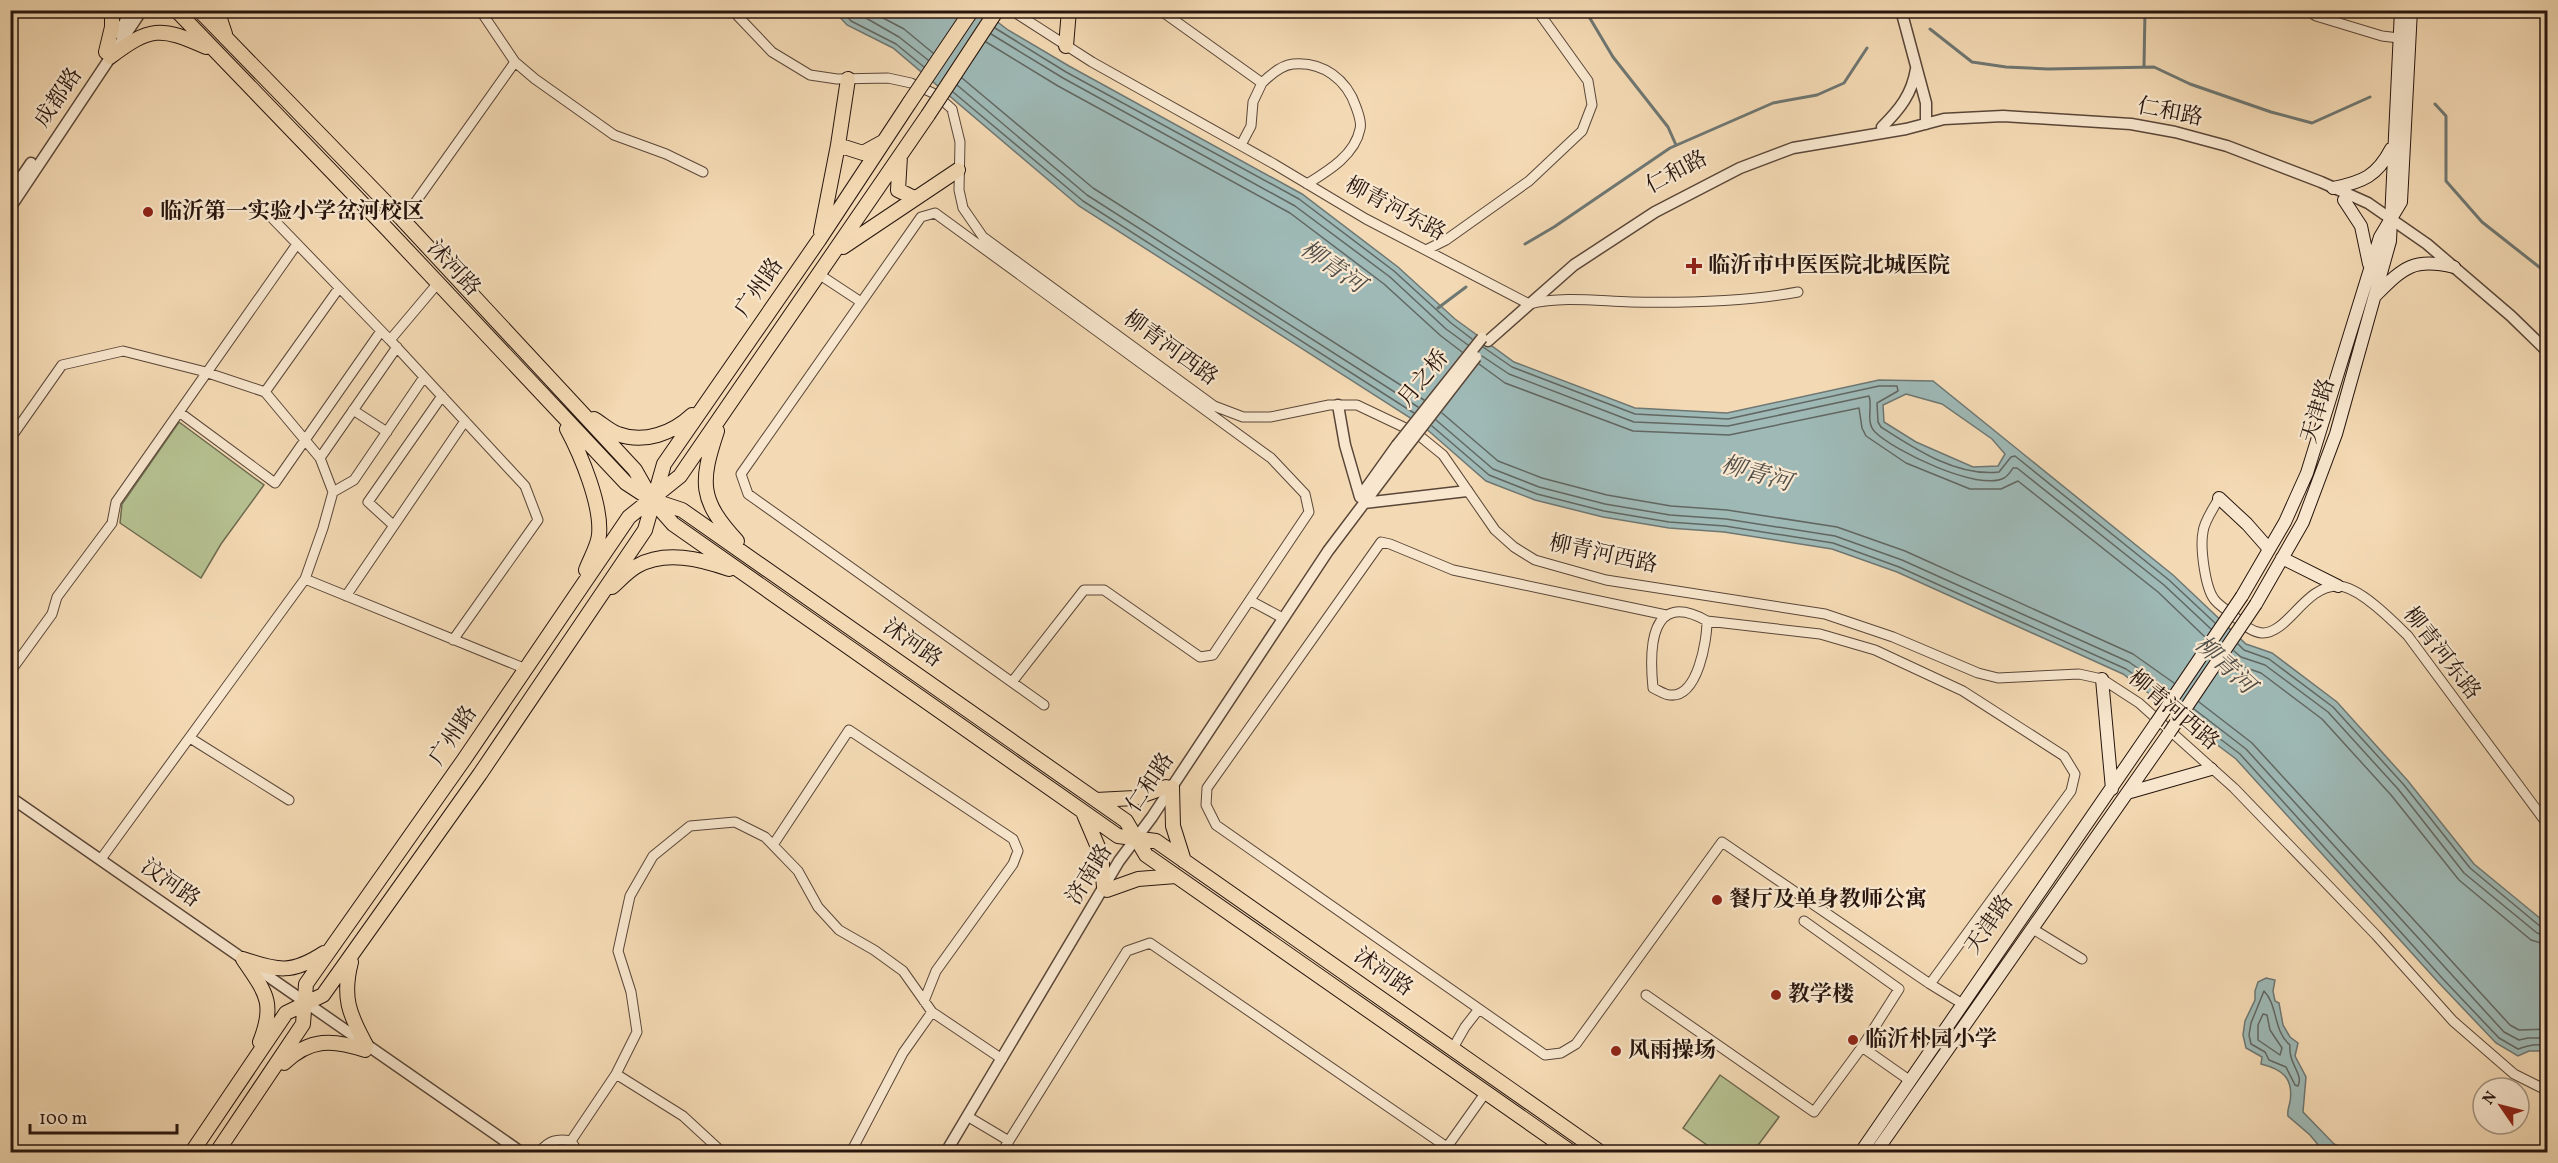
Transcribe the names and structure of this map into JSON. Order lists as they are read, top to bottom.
{
  "streets": {
    "main road": ["沭河路", "广州路", "天津路"],
    "street": [
      "成都路",
      "仁和路",
      "柳青河东路",
      "柳青河西路",
      "月之桥",
      "济南路",
      "汶河路"
    ]
  },
  "crossings": [
    ["仁和路", "柳青河东路"],
    ["仁和路", "沭河路"],
    ["仁和路", "月之桥"],
    ["仁和路", "天津路"],
    ["仁和路", "济南路"],
    ["沭河路", "广州路"],
    ["沭河路", "济南路"],
    ["广州路", "汶河路"]
  ],
  "water": ["柳青河"],
  "places": {
    "other": [
      "临沂第一实验小学岔河校区",
      "餐厅及单身教师公寓",
      "教学楼",
      "临沂朴园小学",
      "风雨操场"
    ],
    "health": ["临沂市中医医院北城医院"]
  },
  "scale_bar": "100 m",
  "north": "top left"
}
